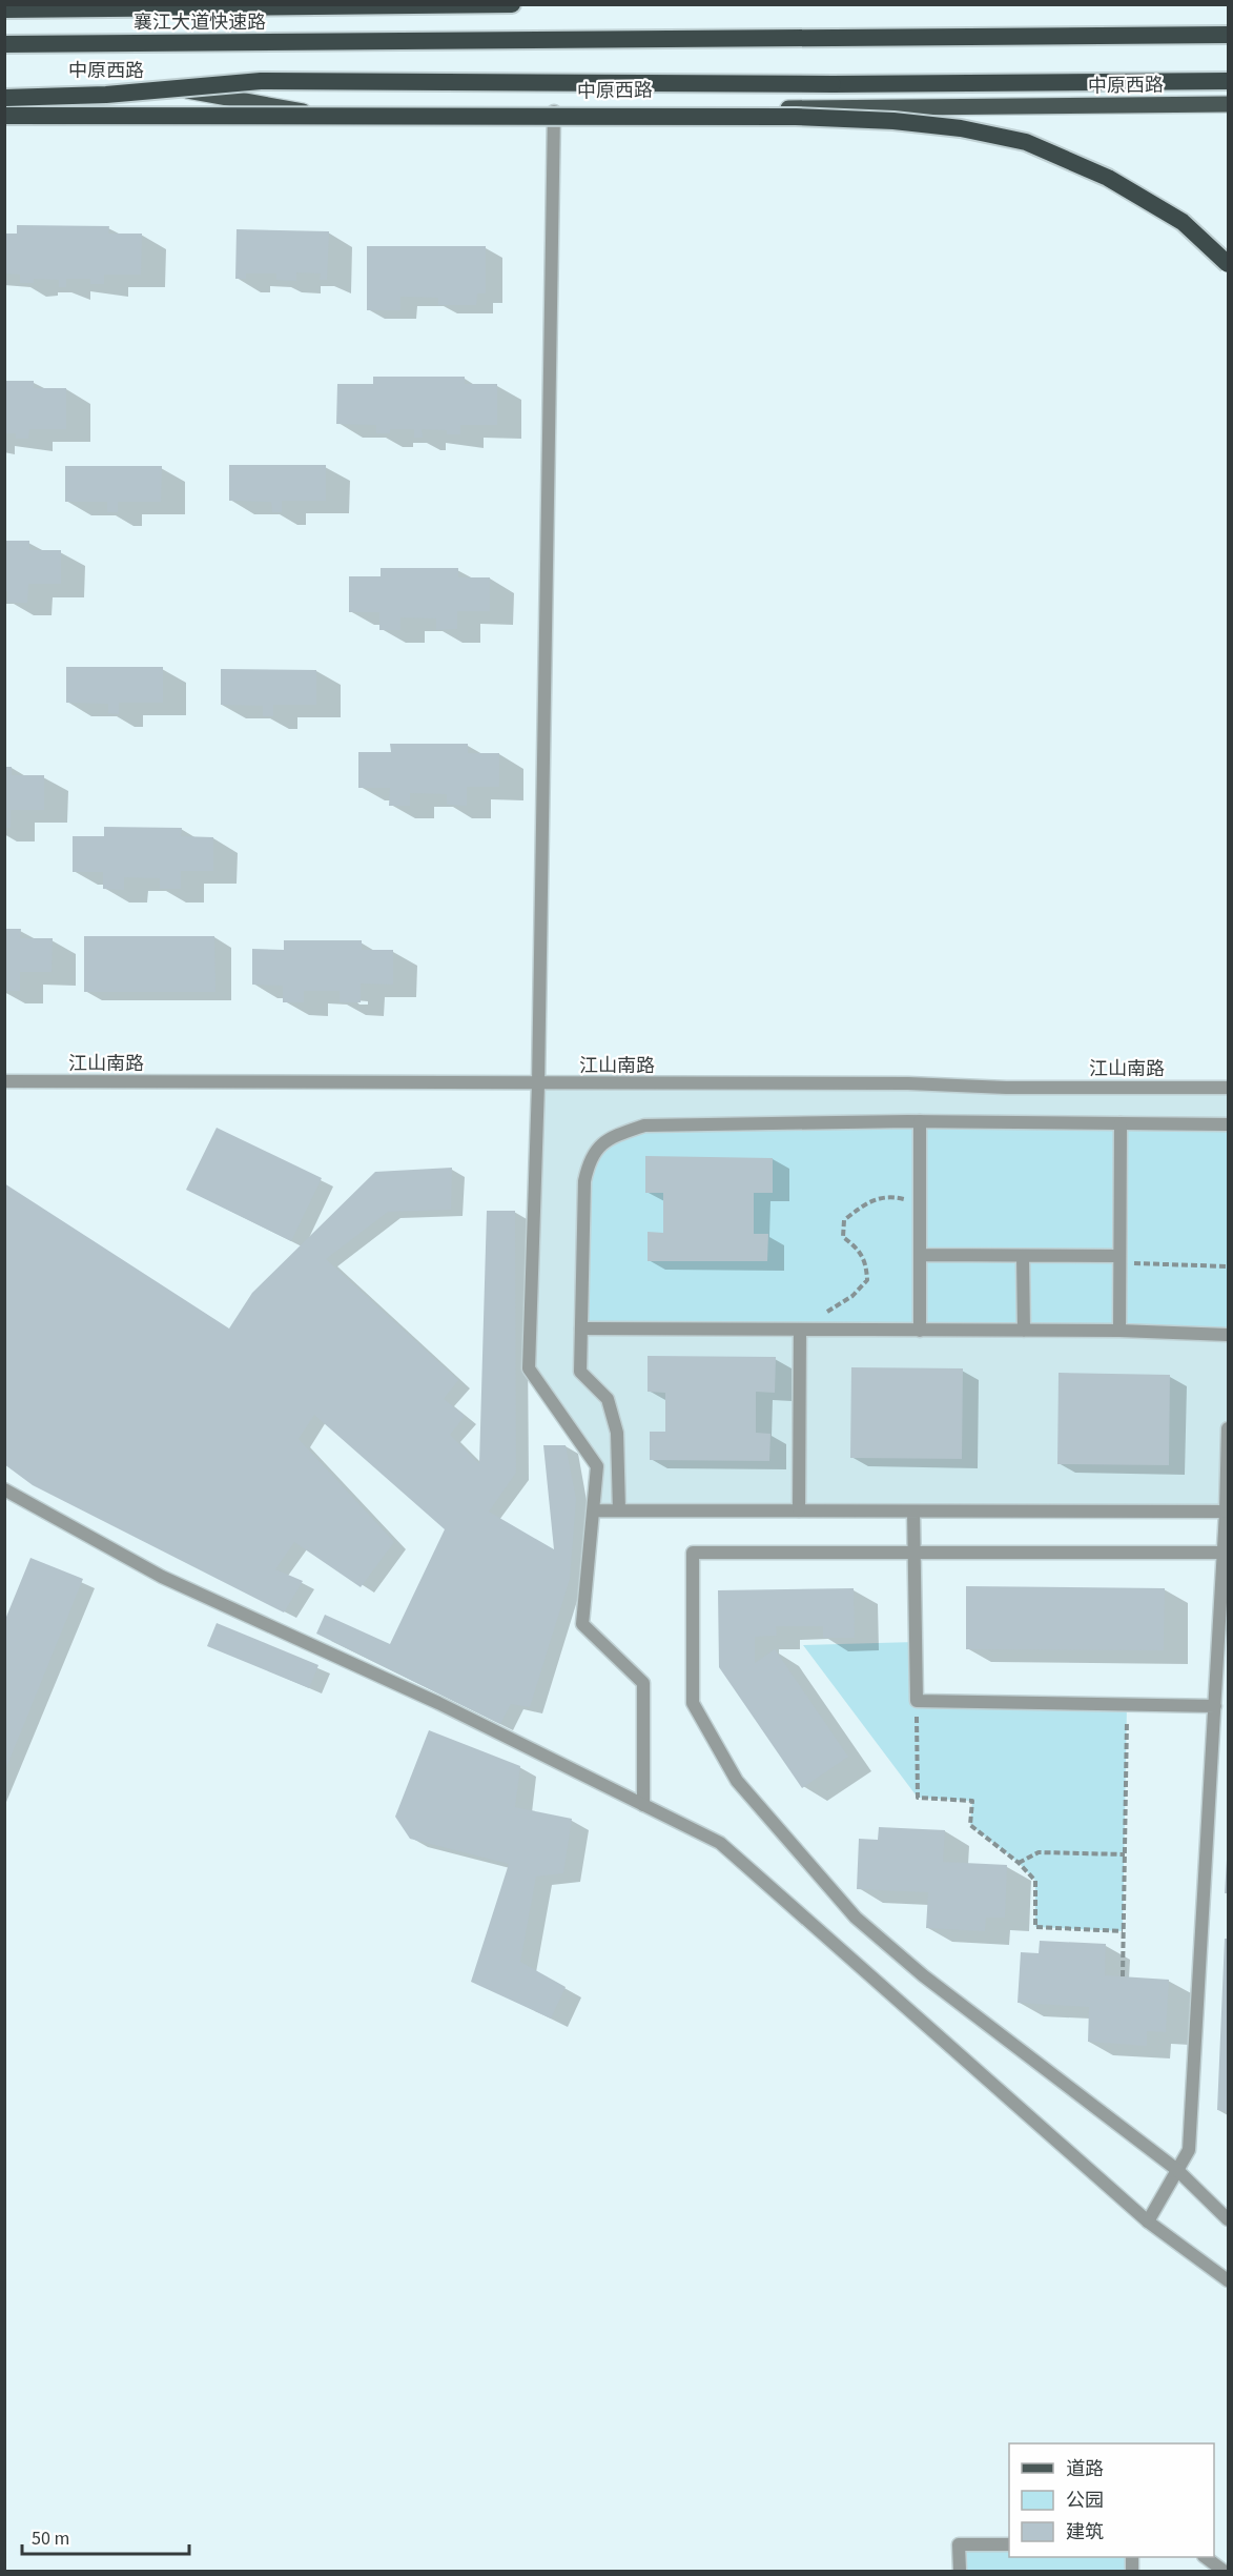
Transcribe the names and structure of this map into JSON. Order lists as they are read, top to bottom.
{
  "streets": {
    "highway": ["襄江大道快速路"],
    "main road": ["中原西路"],
    "street": ["江山南路"]
  },
  "legend": ["道路", "公园", "建筑"],
  "scale_bar": "50 m"
}
